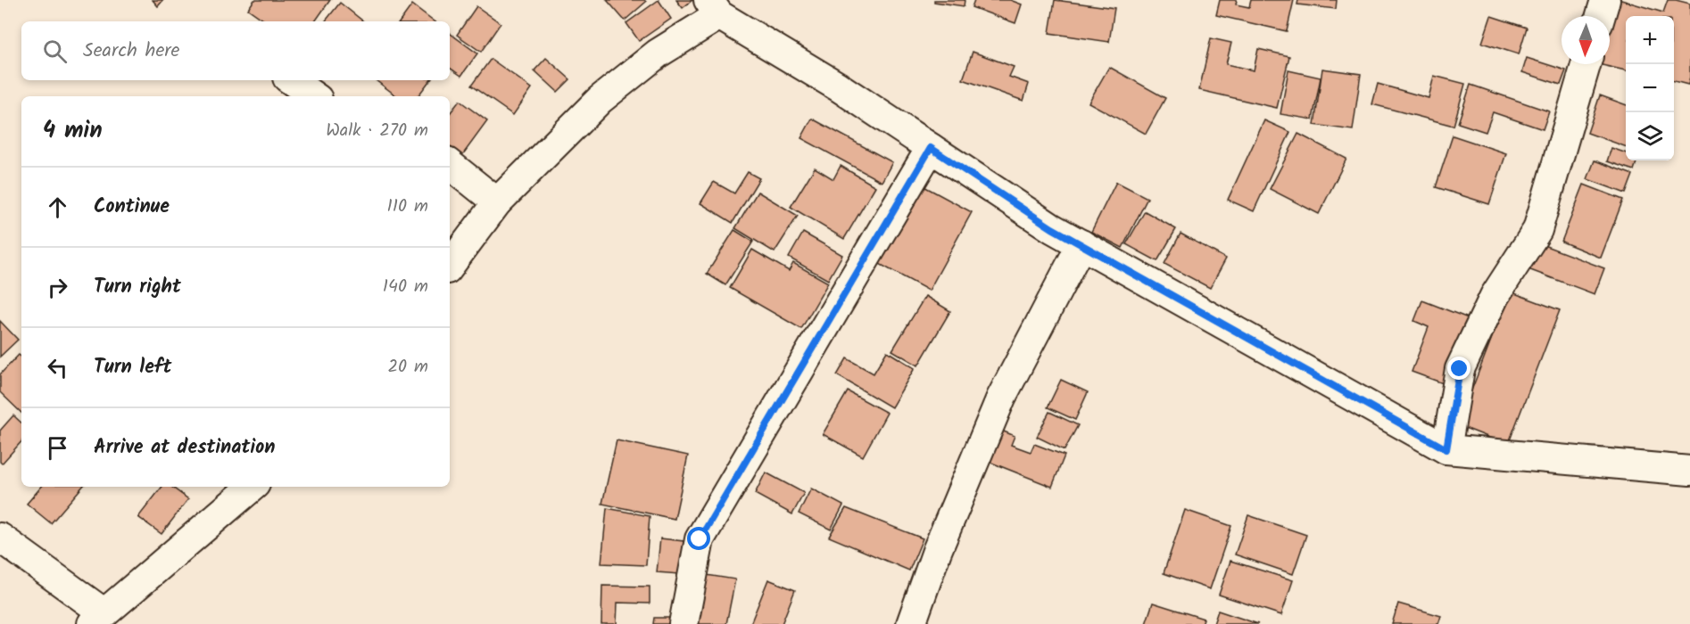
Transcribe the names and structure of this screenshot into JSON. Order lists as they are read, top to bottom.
{
  "north": "bottom",
  "page": {
    "map_buttons": ["+", "−"],
    "search": "Search here",
    "heading": ["4 min", "Walk · 270 m"],
    "list": [
      ["Continue", "110 m"],
      ["Turn right", "140 m"],
      ["Turn left", "20 m"],
      "Arrive at destination"
    ]
  }
}
